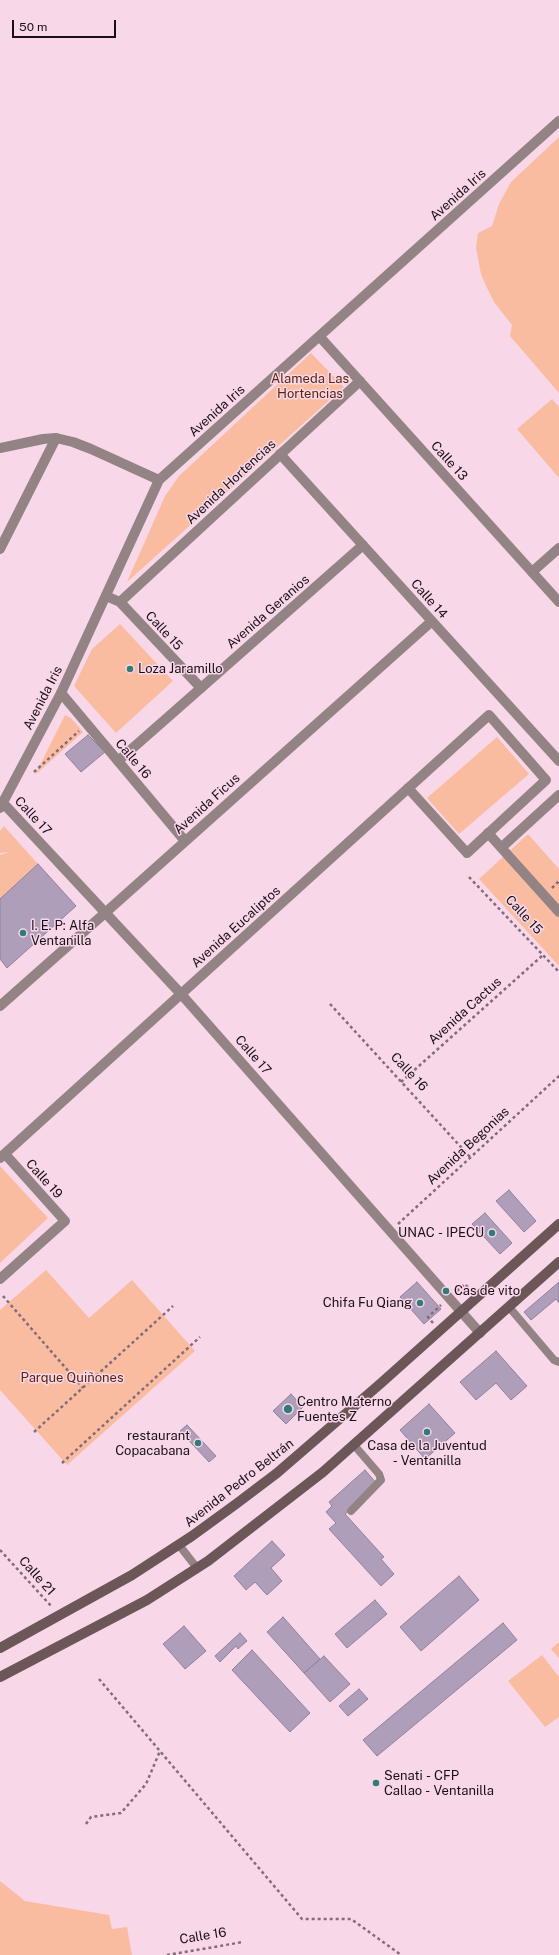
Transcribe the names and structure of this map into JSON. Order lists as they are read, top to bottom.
{
  "streets": {
    "main road": ["Avenida Pedro Beltrán"],
    "street": [
      "Avenida Iris",
      "Calle 13",
      "Avenida Hortencias",
      "Calle 14",
      "Avenida Geranios",
      "Calle 15",
      "Calle 16",
      "Avenida Ficus",
      "Calle 17",
      "Avenida Eucaliptos",
      "Calle 19"
    ],
    "path": ["Avenida Cactus", "Avenida Begonias", "Calle 21"]
  },
  "crossings": [
    ["Avenida Iris", "Calle 13"],
    ["Avenida Iris", "Calle 15"],
    ["Avenida Iris", "Calle 16"],
    ["Avenida Iris", "Calle 17"],
    ["Calle 13", "Avenida Hortencias"],
    ["Avenida Hortencias", "Calle 14"],
    ["Avenida Hortencias", "Calle 15"],
    ["Calle 14", "Avenida Geranios"],
    ["Calle 14", "Avenida Ficus"],
    ["Avenida Geranios", "Calle 15"],
    ["Avenida Geranios", "Calle 16"],
    ["Calle 15", "Avenida Cactus"],
    ["Calle 16", "Avenida Ficus"],
    ["Calle 16", "Avenida Cactus"],
    ["Calle 16", "Avenida Begonias"],
    ["Avenida Ficus", "Calle 17"],
    ["Calle 17", "Avenida Eucaliptos"],
    ["Calle 17", "Avenida Begonias"],
    ["Calle 17", "Avenida Pedro Beltrán"],
    ["Avenida Eucaliptos", "Calle 19"],
    ["Avenida Pedro Beltrán", "Calle 21"]
  ],
  "parks": ["Alameda Las Hortencias", "Parque Quiñones"],
  "places": [
    "Loza Jaramillo",
    "I. E. P: Alfa Ventanilla",
    "UNAC - IPECU",
    "Cas de vito",
    "Chifa Fu Qiang",
    "Centro Materno Fuentes Z",
    "Casa de la Juventud - Ventanilla",
    "restaurant Copacabana",
    "Senati - CFP Callao - Ventanilla"
  ],
  "scale_bar": "50 m"
}
